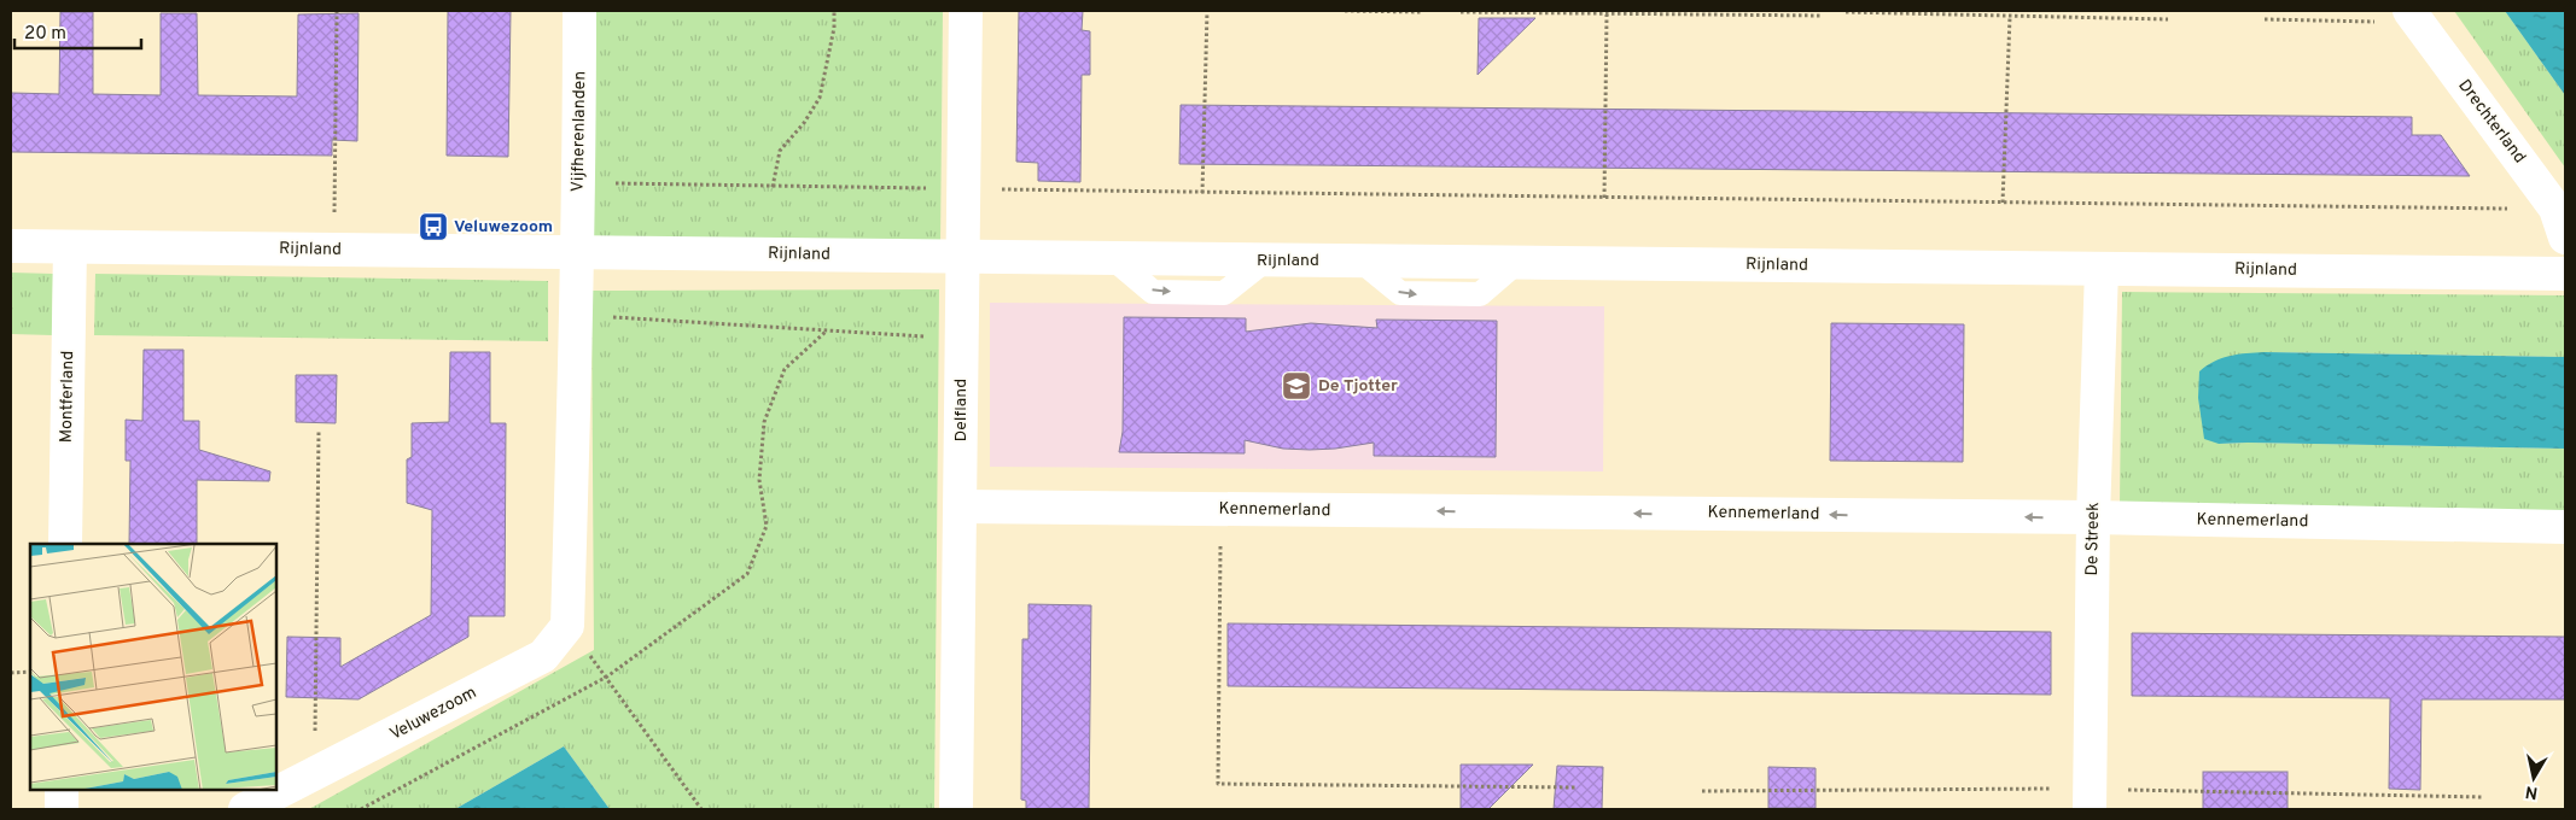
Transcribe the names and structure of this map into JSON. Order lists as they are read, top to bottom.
{
  "streets": {
    "street": [
      "Drechterland",
      "Vijfherenlanden",
      "Rijnland",
      "Montferland",
      "Delfland",
      "Kennemerland",
      "De Streek",
      "Veluwezoom"
    ]
  },
  "crossings": [
    ["Vijfherenlanden", "Rijnland"],
    ["Rijnland", "Montferland"],
    ["Rijnland", "Delfland"],
    ["Rijnland", "De Streek"],
    ["Delfland", "Kennemerland"],
    ["Kennemerland", "De Streek"]
  ],
  "one_way": ["Kennemerland"],
  "places": {
    "bus stop": ["Veluwezoom"],
    "school or university": ["De Tjotter"]
  },
  "scale_bar": "20 m",
  "north": "bottom"
}
